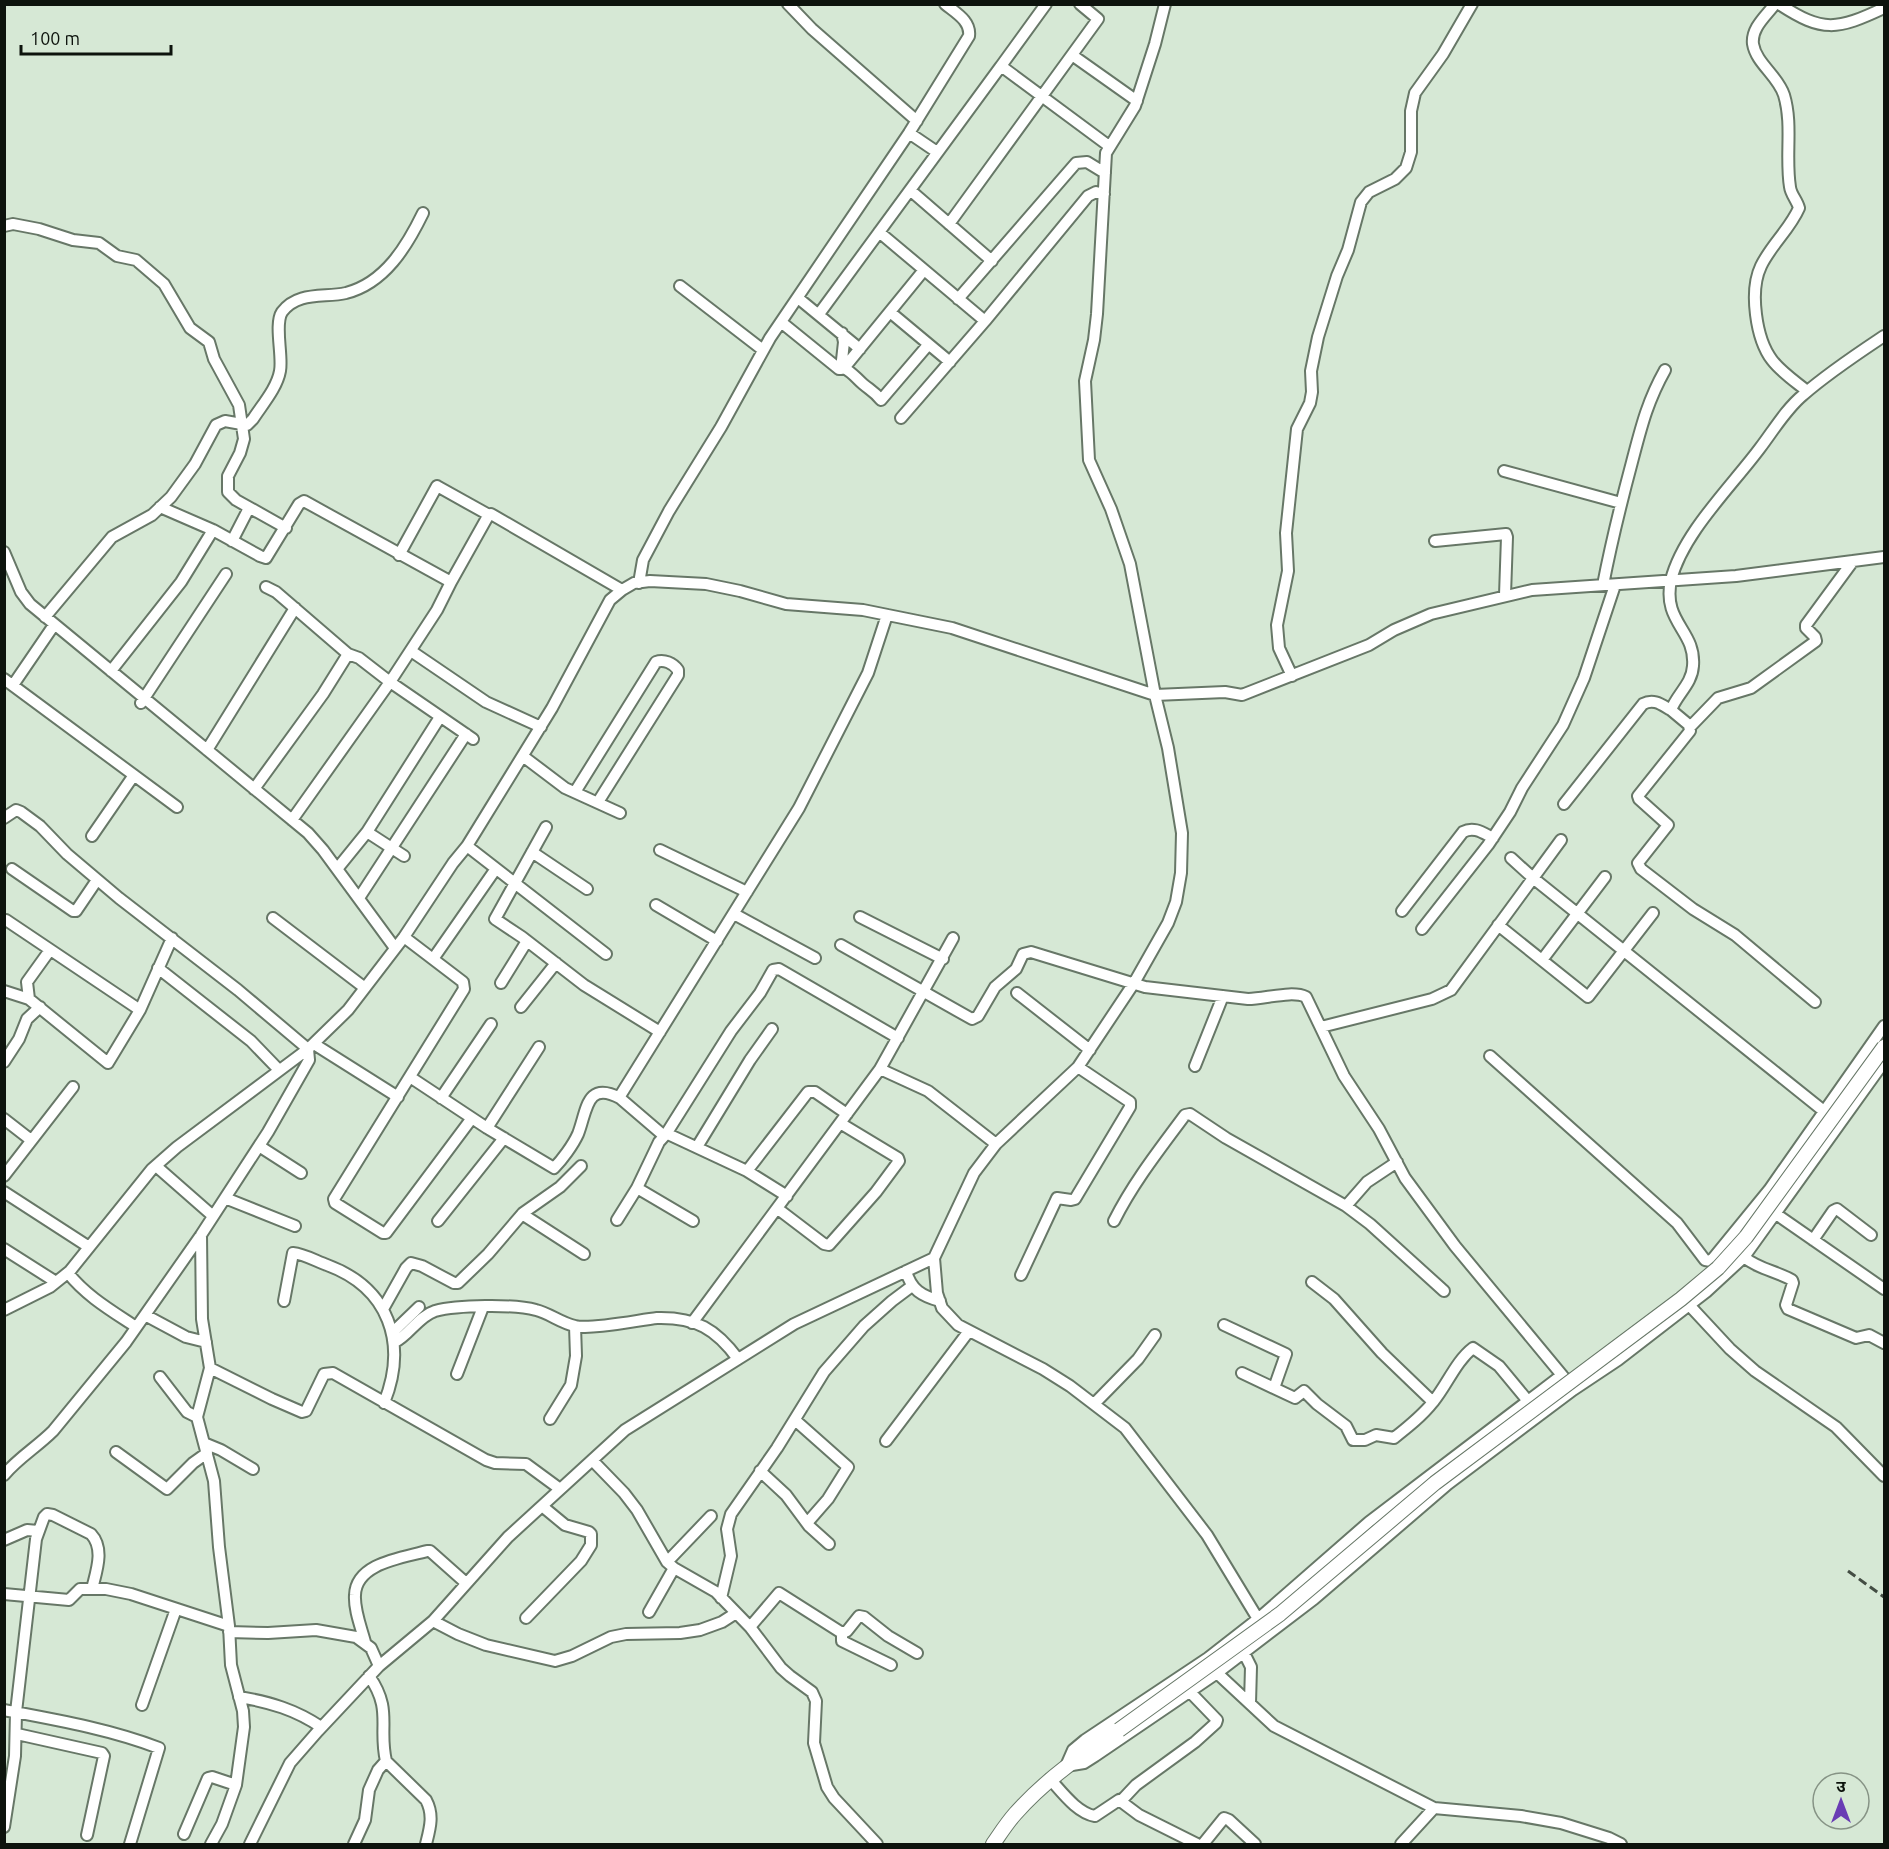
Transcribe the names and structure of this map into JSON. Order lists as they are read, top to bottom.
{
  "scale_bar": "100 m",
  "north": "top"
}
